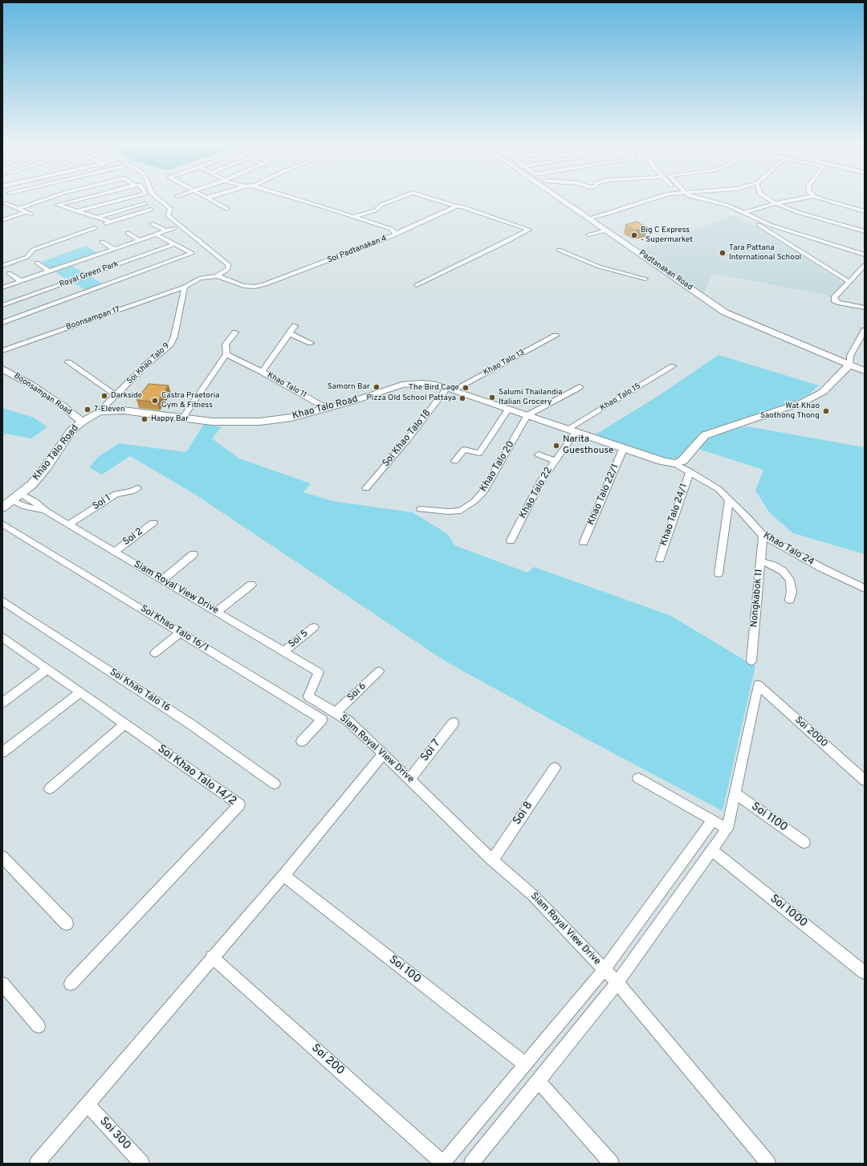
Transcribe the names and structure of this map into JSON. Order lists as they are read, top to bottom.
{
  "streets": {
    "street": [
      "Soi Padtanakan 4",
      "Padtanakan Road",
      "Royal Green Park",
      "Boonsampan 17",
      "Khao Talo 13",
      "Soi Khao Talo 9",
      "Khao Talo 11",
      "Boonsampan Road",
      "Khao Talo 15",
      "Khao Talo Road",
      "Soi Khao Talo 18",
      "Khao Talo 20",
      "Khao Talo 22",
      "Khao Talo 22/1",
      "Soi 1",
      "Khao Talo 24/1",
      "Soi 2",
      "Khao Talo 24",
      "Siam Royal View Drive",
      "Nongkabok 11",
      "Soi Khao Talo 16/1",
      "Soi 5",
      "Soi Khao Talo 16",
      "Soi 6",
      "Soi 2000",
      "Soi 7",
      "Soi Khao Talo 14/2",
      "Soi 8",
      "Soi 1100",
      "Soi 1000",
      "Soi 100",
      "Soi 200",
      "Soi 300"
    ]
  },
  "crossings": [
    ["Soi Padtanakan 4", "Boonsampan 17"],
    ["Soi Padtanakan 4", "Soi Khao Talo 9"],
    ["Boonsampan 17", "Soi Khao Talo 9"],
    ["Khao Talo 13", "Khao Talo Road"],
    ["Khao Talo 13", "Soi Khao Talo 18"],
    ["Soi Khao Talo 9", "Khao Talo Road"],
    ["Khao Talo 11", "Khao Talo Road"],
    ["Boonsampan Road", "Khao Talo Road"],
    ["Khao Talo 15", "Khao Talo Road"],
    ["Khao Talo 15", "Khao Talo 22"],
    ["Khao Talo Road", "Soi Khao Talo 18"],
    ["Khao Talo Road", "Khao Talo 20"],
    ["Khao Talo Road", "Khao Talo 22"],
    ["Khao Talo Road", "Khao Talo 22/1"],
    ["Khao Talo Road", "Khao Talo 24"],
    ["Soi 1", "Siam Royal View Drive"],
    ["Khao Talo 24/1", "Khao Talo 24"],
    ["Soi 2", "Siam Royal View Drive"],
    ["Khao Talo 24", "Nongkabok 11"],
    ["Siam Royal View Drive", "Soi 5"],
    ["Siam Royal View Drive", "Soi 6"],
    ["Siam Royal View Drive", "Soi 7"],
    ["Siam Royal View Drive", "Soi 8"],
    ["Soi 2000", "Soi 1100"]
  ],
  "places": [
    "Big C Express - Supermarket",
    "Tara Pattana International School",
    "Samorn Bar",
    "The Bird Cage",
    "Darkside",
    "Salumi Thailandia Italian Grocery",
    "Pizza Old School Pattaya",
    "Castra Praetoria Gym & Fitness",
    "7-Eleven",
    "Wat Khao Saothong Thong",
    "Happy Bar",
    "Narita Guesthouse"
  ]
}
